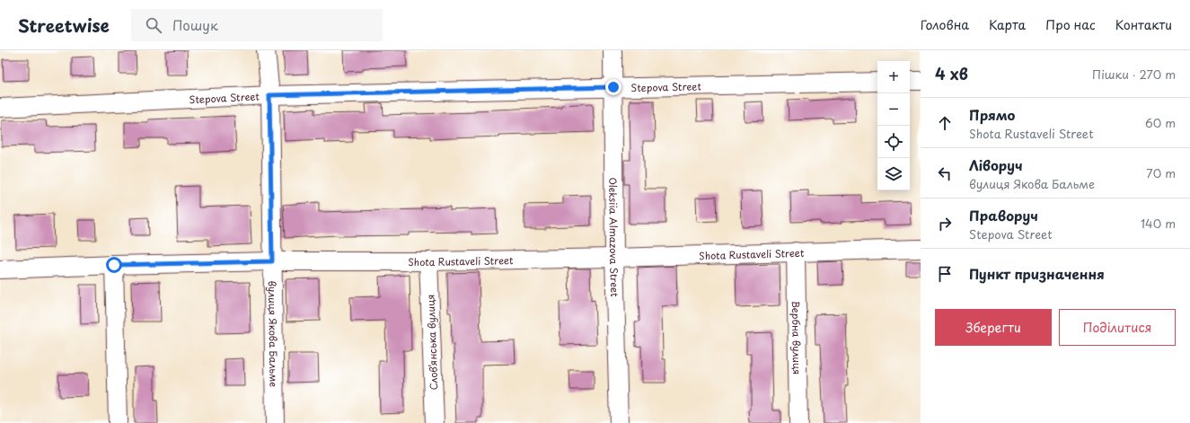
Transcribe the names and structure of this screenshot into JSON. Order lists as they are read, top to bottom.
{
  "streets": {
    "street": [
      "Stepova Street",
      "Oleksiia Almazova Street",
      "Shota Rustaveli Street",
      "вулиця Якова Бальме",
      "Вербна вулиця",
      "Словʼянська вулиця"
    ]
  },
  "crossings": [
    ["Stepova Street", "Oleksiia Almazova Street"],
    ["Stepova Street", "вулиця Якова Бальме"],
    ["Oleksiia Almazova Street", "Shota Rustaveli Street"],
    ["Shota Rustaveli Street", "вулиця Якова Бальме"],
    ["Shota Rustaveli Street", "Вербна вулиця"],
    ["Shota Rustaveli Street", "Словʼянська вулиця"]
  ],
  "page": {
    "header": "Streetwise",
    "search": "Пошук",
    "nav": [
      "Головна",
      "Карта",
      "Про нас",
      "Контакти"
    ],
    "heading": ["4 хв", "Пішки · 270 m"],
    "map_buttons": ["+", "−"],
    "list": [
      ["Прямо", "Shota Rustaveli Street", "60 m"],
      ["Ліворуч", "вулиця Якова Бальме", "70 m"],
      ["Праворуч", "Stepova Street", "140 m"],
      "Пункт призначення"
    ],
    "buttons": ["Зберегти", "Поділитися"]
  }
}
